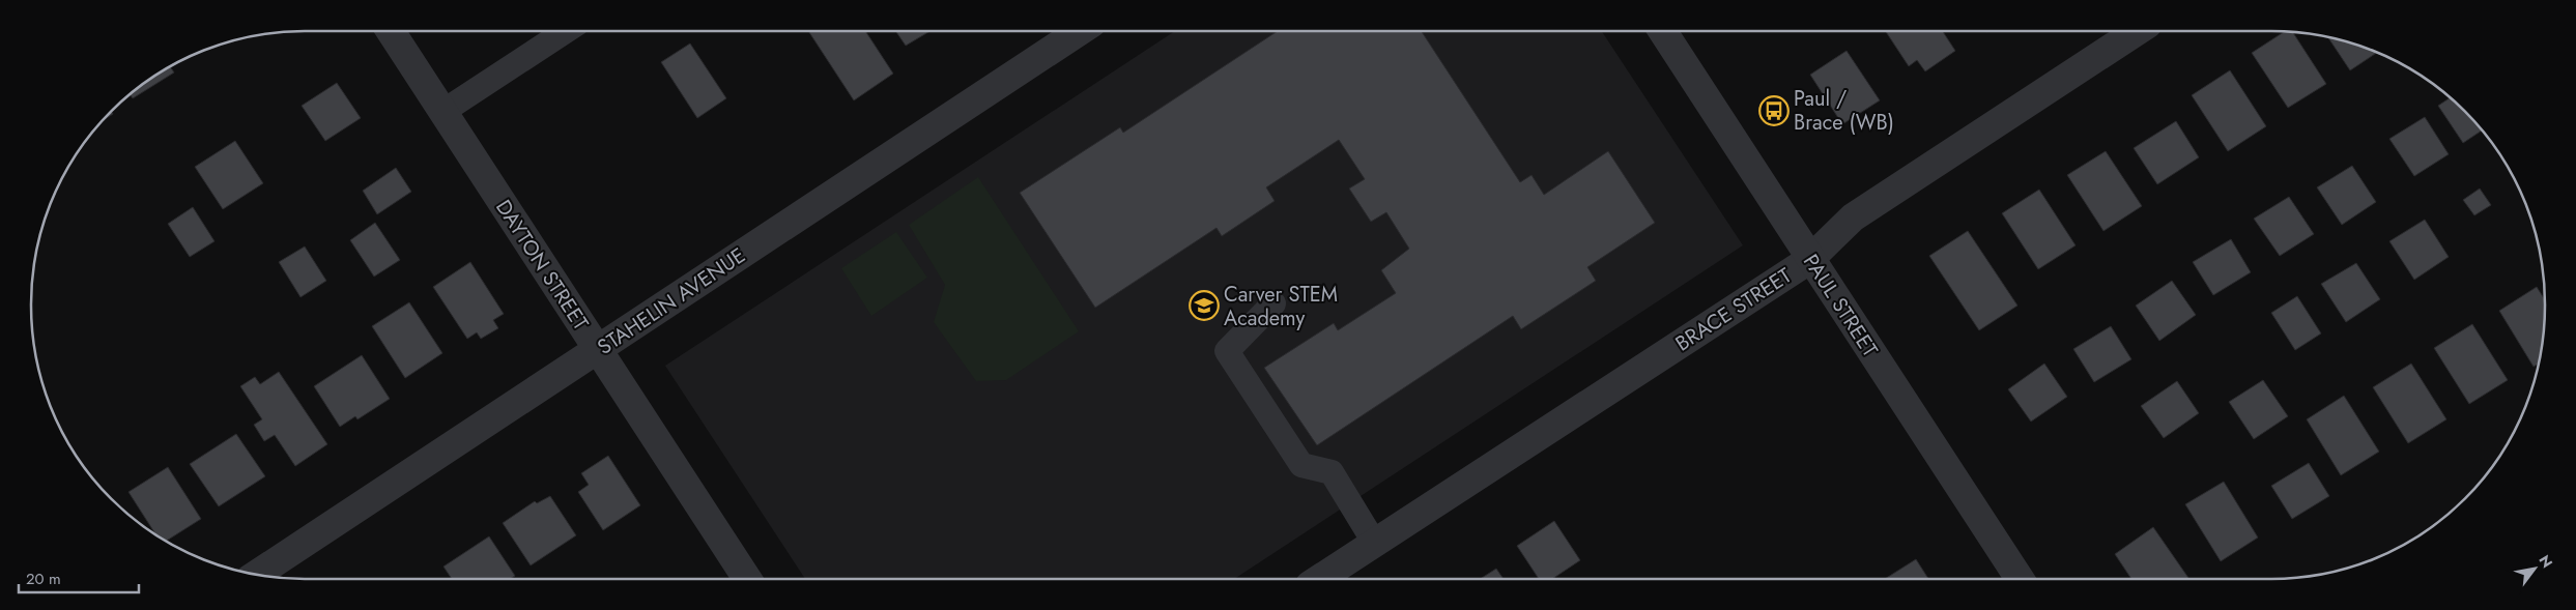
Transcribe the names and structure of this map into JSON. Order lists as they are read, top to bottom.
{
  "streets": {
    "street": [
      "DAYTON STREET",
      "STAHELIN AVENUE",
      "PAUL STREET",
      "BRACE STREET"
    ]
  },
  "crossings": [
    ["DAYTON STREET", "STAHELIN AVENUE"],
    ["PAUL STREET", "BRACE STREET"]
  ],
  "places": {
    "bus stop": ["Paul / Brace (WB)"],
    "school or university": ["Carver STEM Academy"]
  },
  "scale_bar": "20 m",
  "north": "top right"
}
